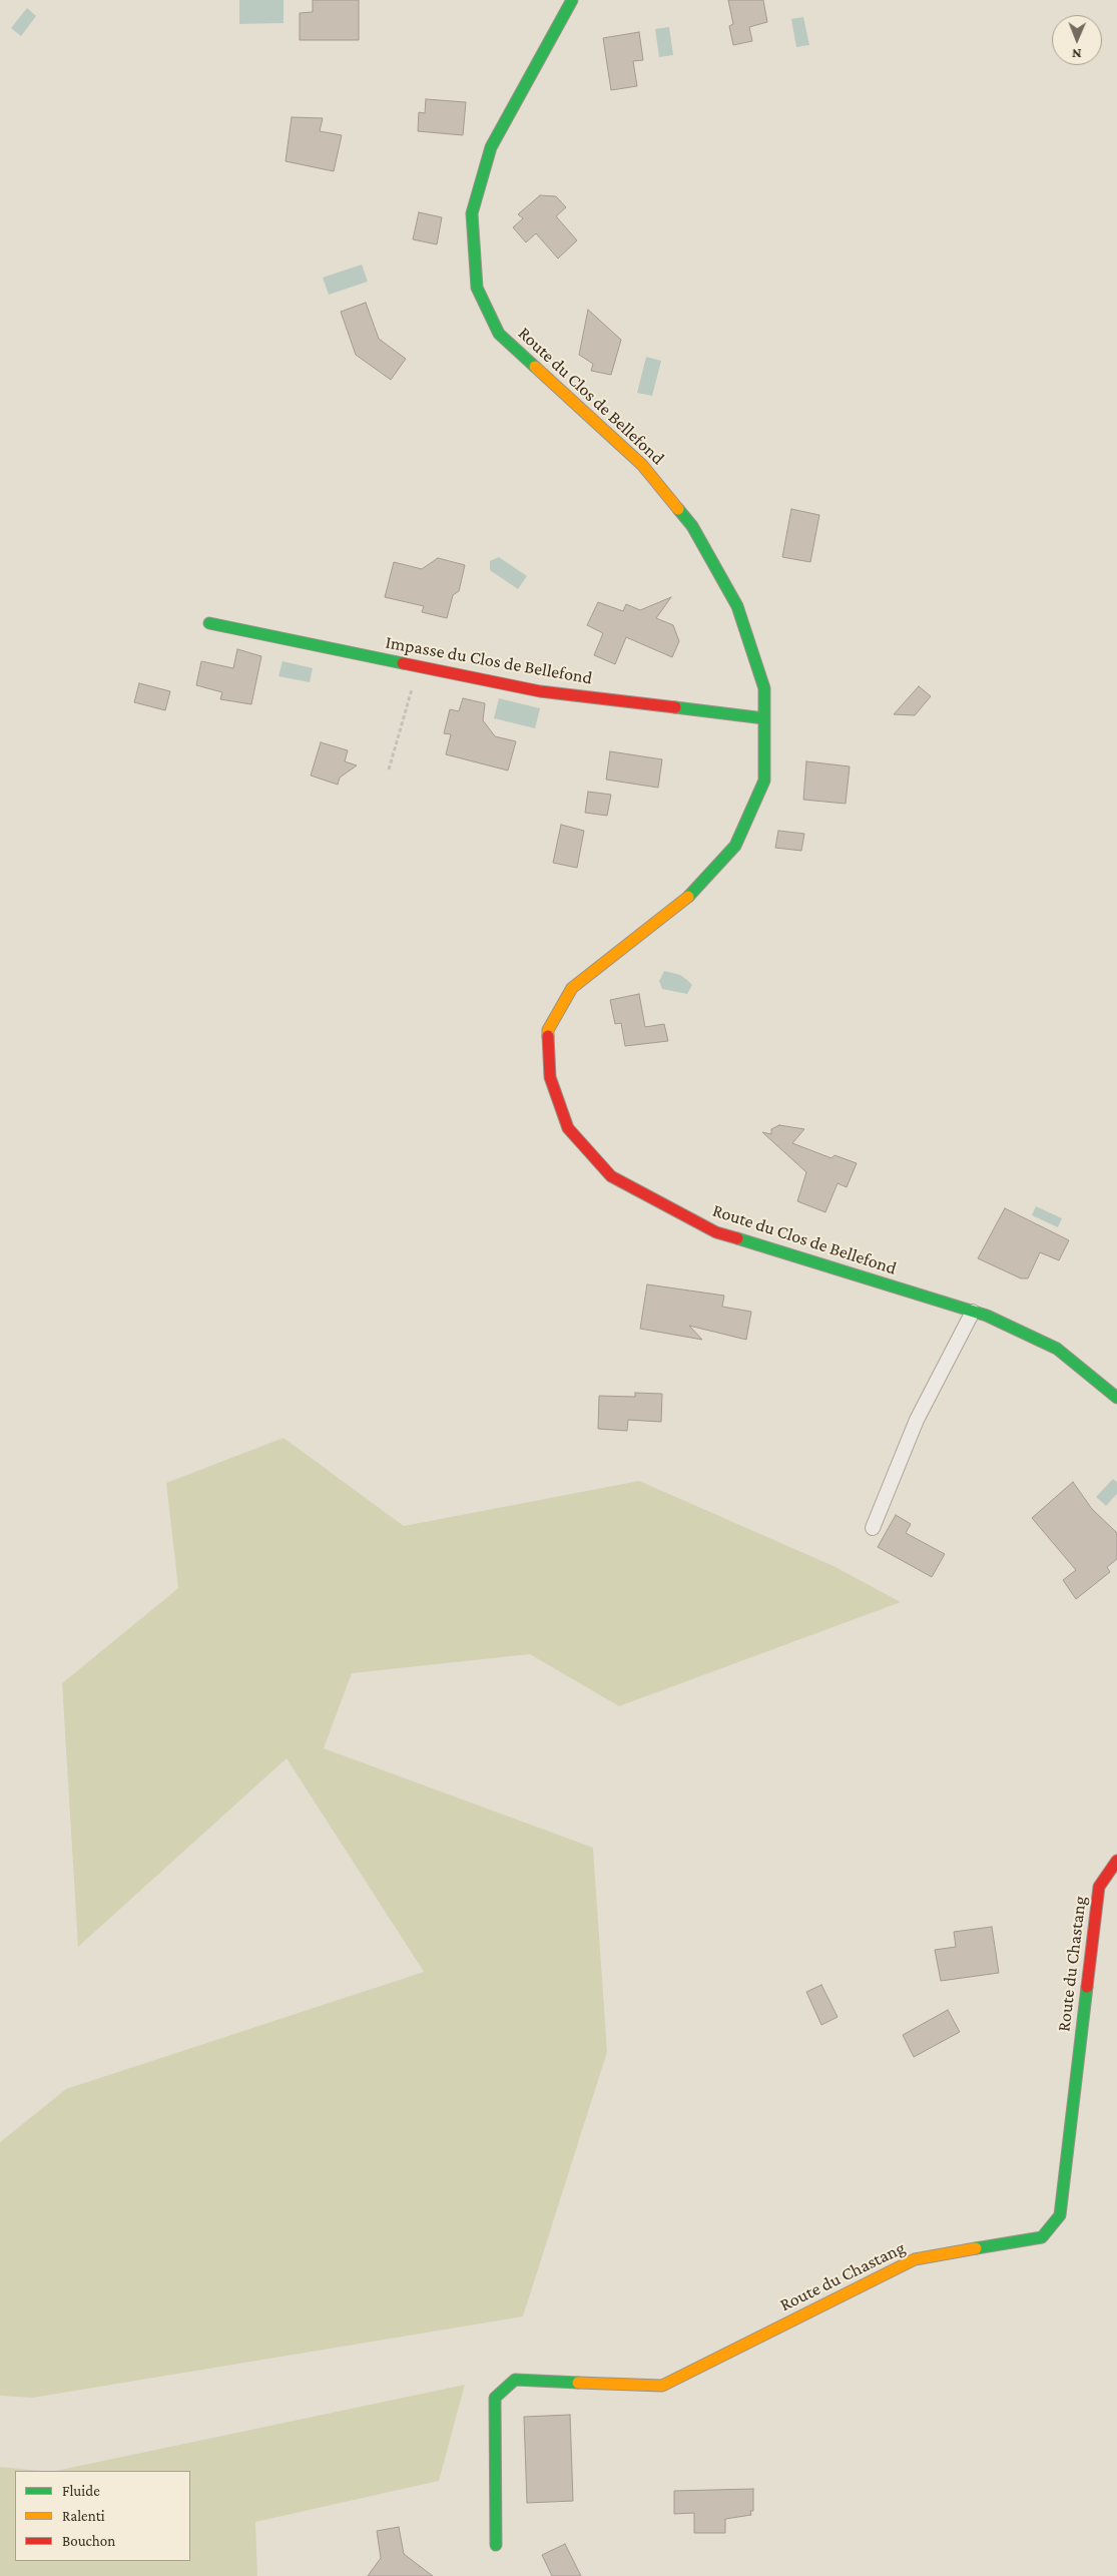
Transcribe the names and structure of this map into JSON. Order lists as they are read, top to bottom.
{
  "streets": {
    "street": ["Route du Clos de Bellefond", "Impasse du Clos de Bellefond", "Route du Chastang"]
  },
  "crossings": [
    ["Route du Clos de Bellefond", "Impasse du Clos de Bellefond"]
  ],
  "legend": ["Fluide", "Ralenti", "Bouchon"],
  "north": "bottom"
}
